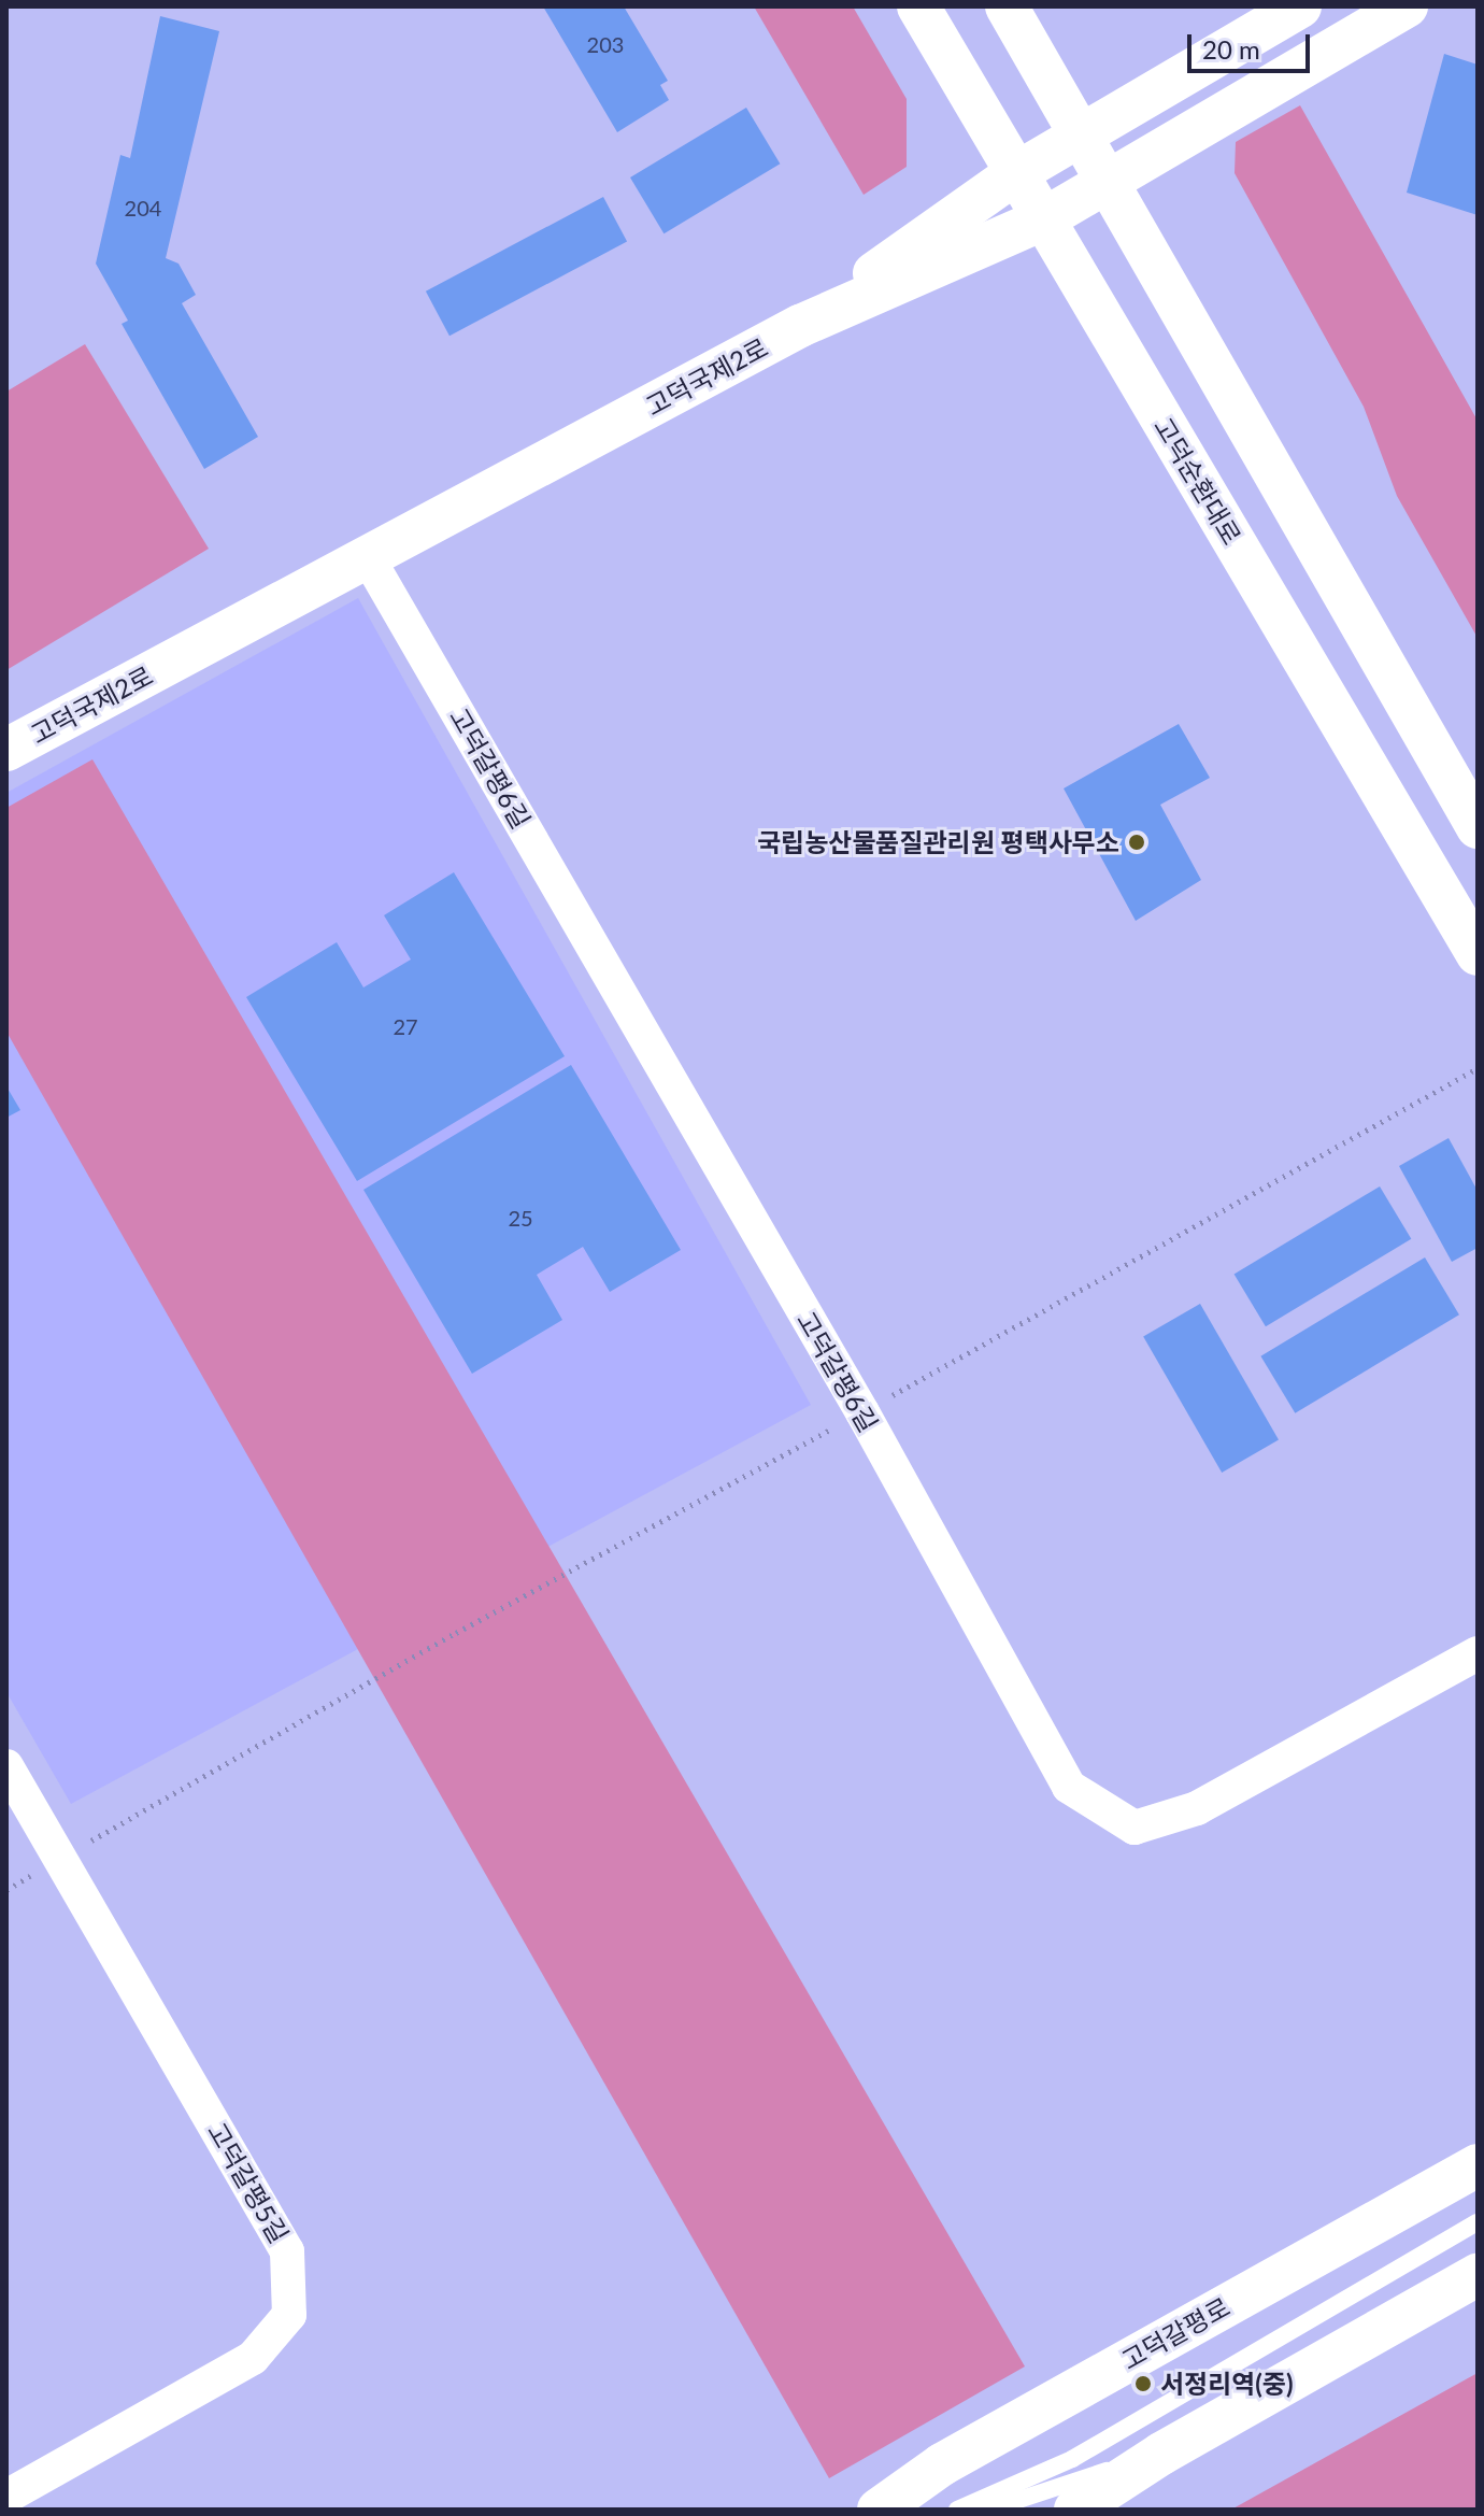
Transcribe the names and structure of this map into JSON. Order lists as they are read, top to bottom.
{
  "streets": {
    "street": [
      "고덕국제2로",
      "고덕순환대로",
      "고덕갈평6길",
      "고덕갈평5길",
      "고덕갈평로"
    ]
  },
  "crossings": [
    ["고덕국제2로", "고덕순환대로"],
    ["고덕국제2로", "고덕갈평6길"]
  ],
  "places": ["국립농산물품질관리원 평택사무소", "서정리역(중)"],
  "house_numbers": [
    "203",
    "204",
    "27",
    "25"
  ],
  "scale_bar": "20 m"
}
